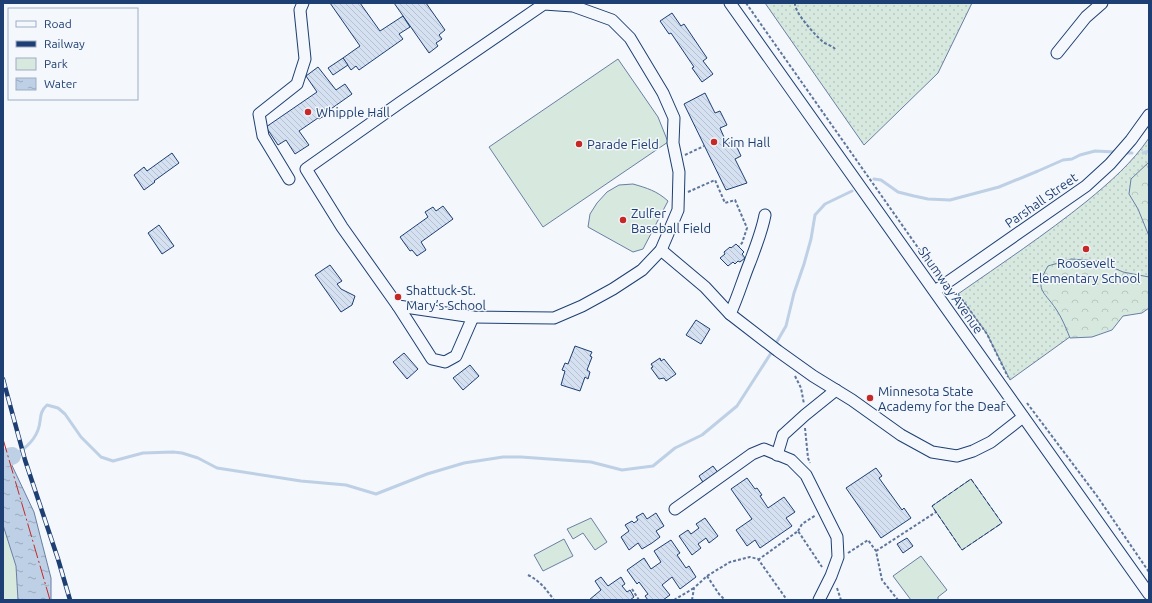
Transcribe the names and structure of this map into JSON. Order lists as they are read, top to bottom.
{
  "streets": {
    "street": ["Parshall Street", "Shumway Avenue"]
  },
  "crossings": [
    ["Parshall Street", "Shumway Avenue"]
  ],
  "places": [
    "Whipple Hall",
    "Kim Hall",
    "Parade Field",
    "Zulfer Baseball Field",
    "Roosevelt Elementary School",
    "Shattuck-St. Mary’s School",
    "Minnesota State Academy for the Deaf"
  ],
  "legend": [
    "Road",
    "Railway",
    "Park",
    "Water"
  ]
}
